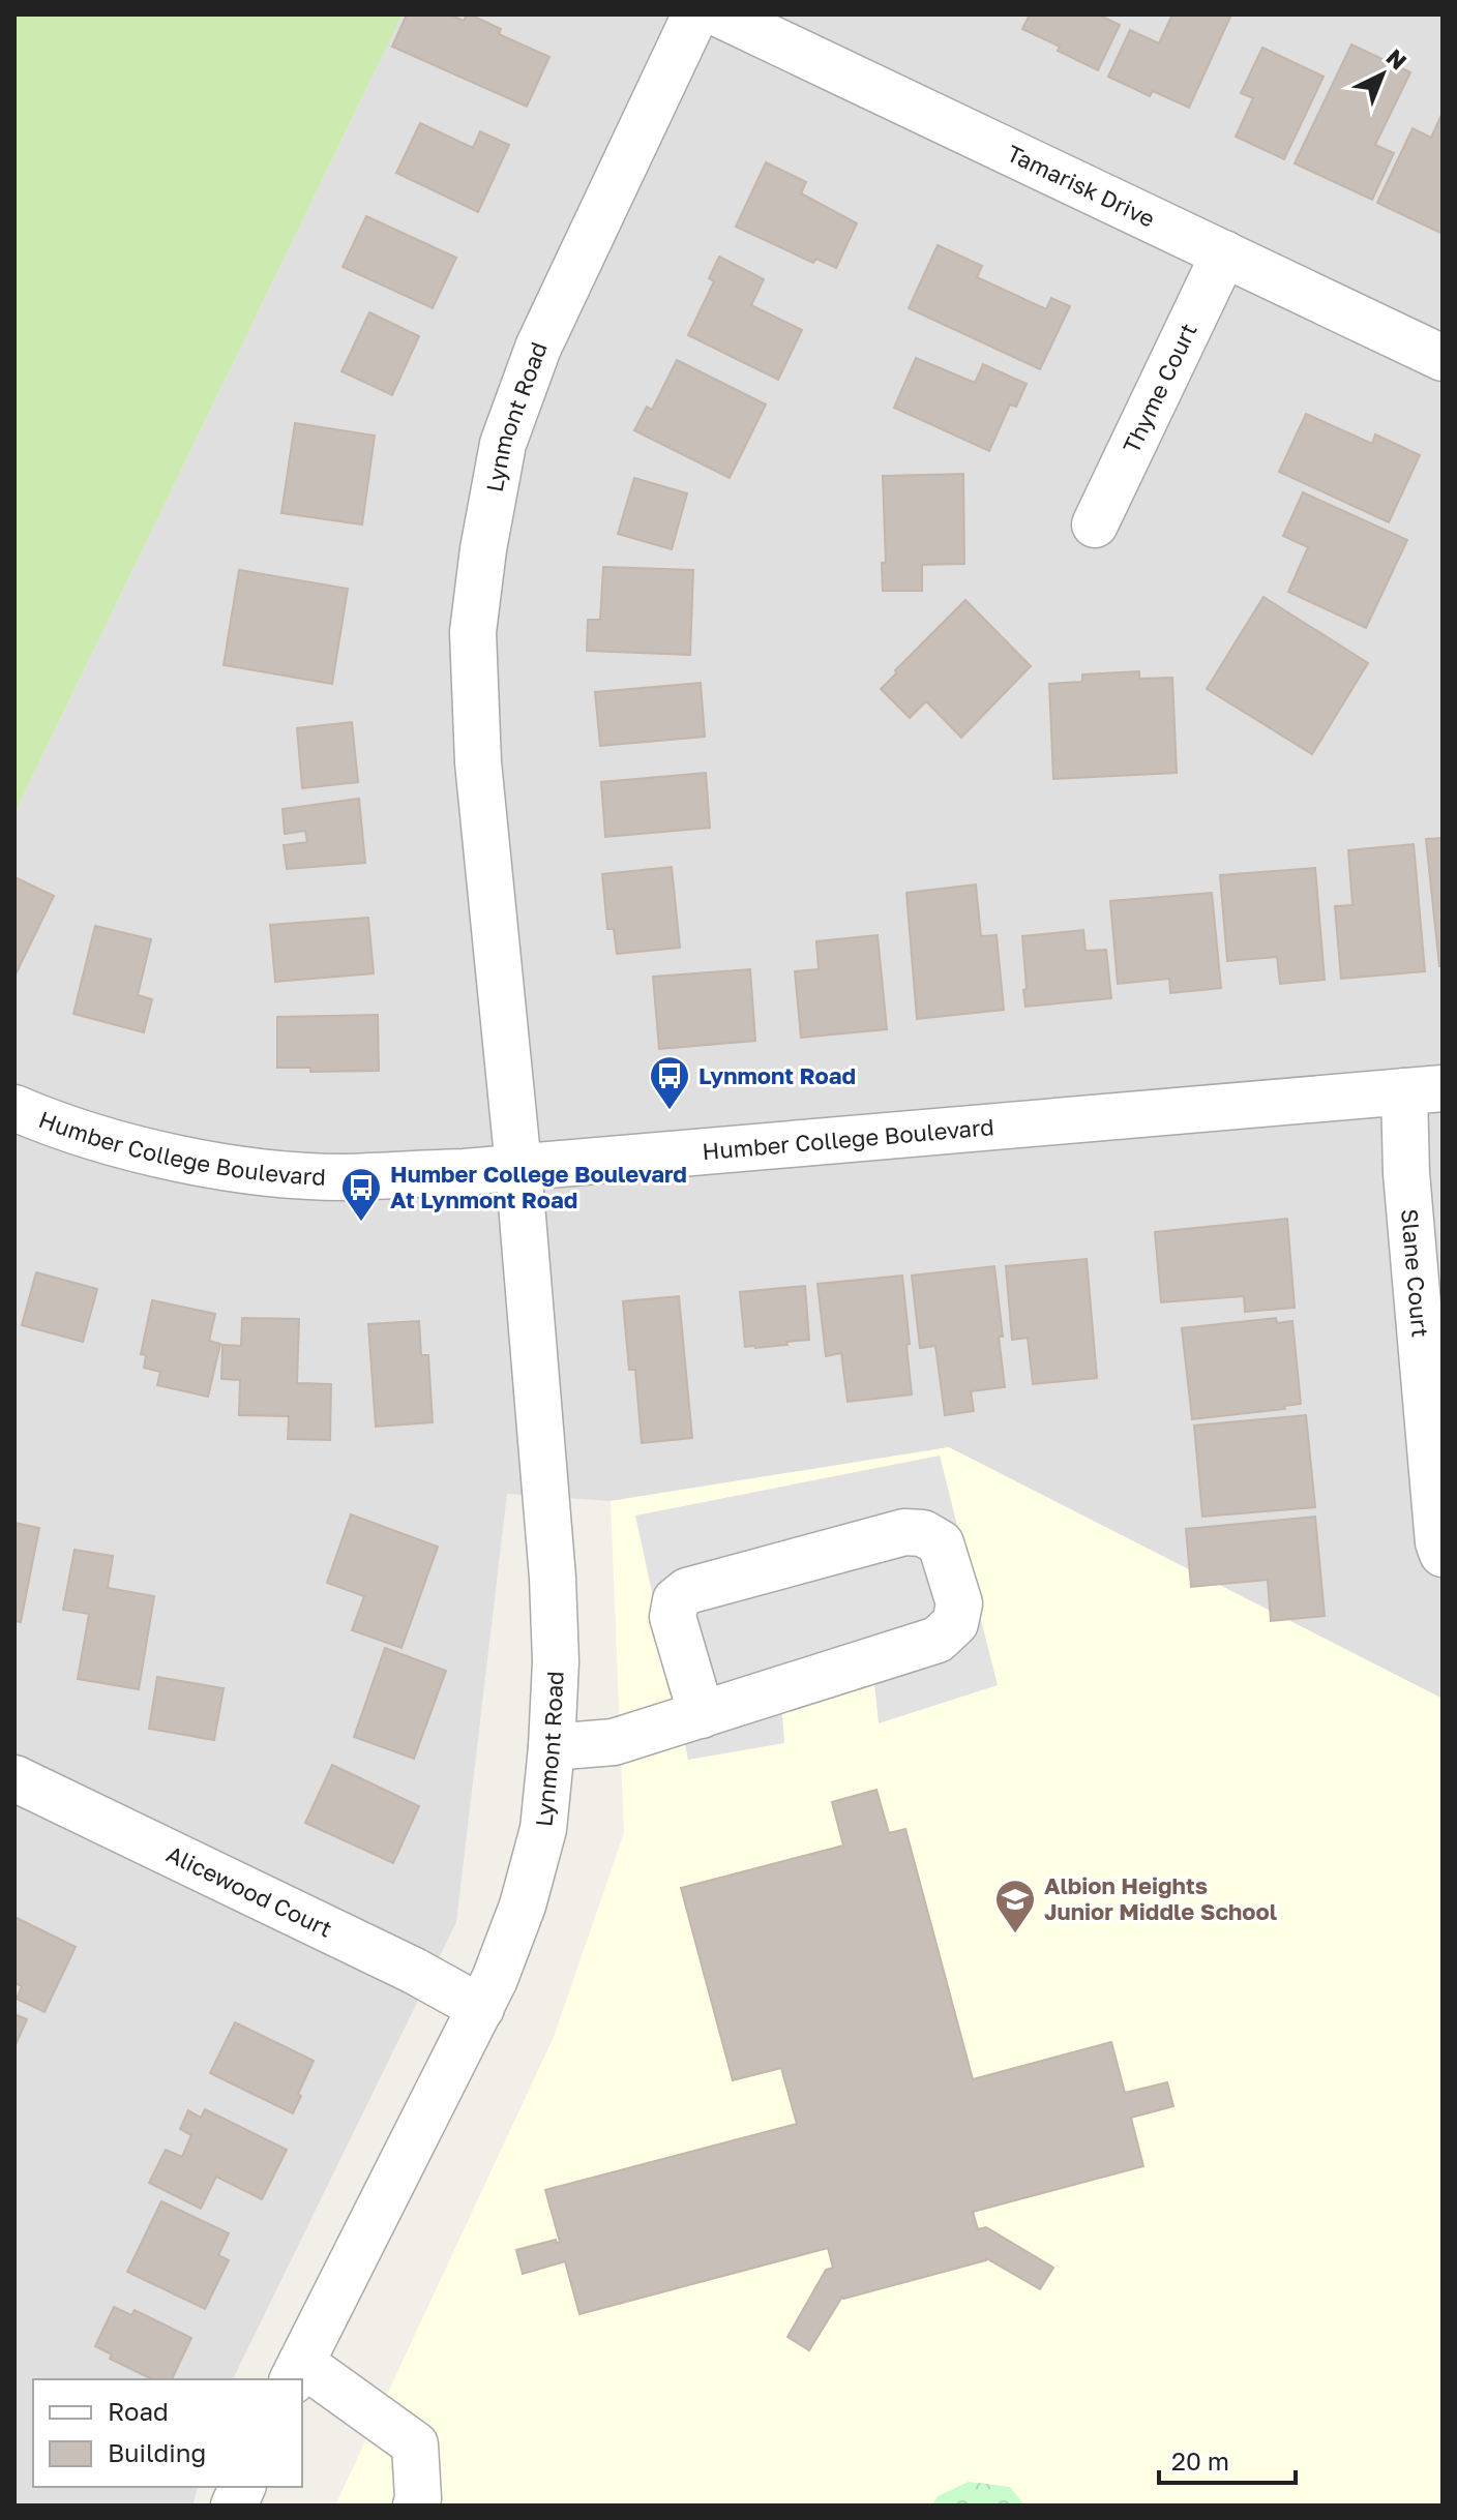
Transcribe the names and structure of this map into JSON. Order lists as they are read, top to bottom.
{
  "streets": {
    "street": [
      "Tamarisk Drive",
      "Thyme Court",
      "Lynmont Road",
      "Humber College Boulevard",
      "Slane Court",
      "Alicewood Court"
    ]
  },
  "crossings": [
    ["Tamarisk Drive", "Thyme Court"],
    ["Lynmont Road", "Humber College Boulevard"],
    ["Lynmont Road", "Alicewood Court"],
    ["Humber College Boulevard", "Slane Court"]
  ],
  "places": {
    "bus stop": ["Lynmont Road", "Humber College Boulevard At Lynmont Road"],
    "school or university": ["Albion Heights Junior Middle School"]
  },
  "legend": ["Road", "Building"],
  "scale_bar": "20 m",
  "north": "top right"
}
